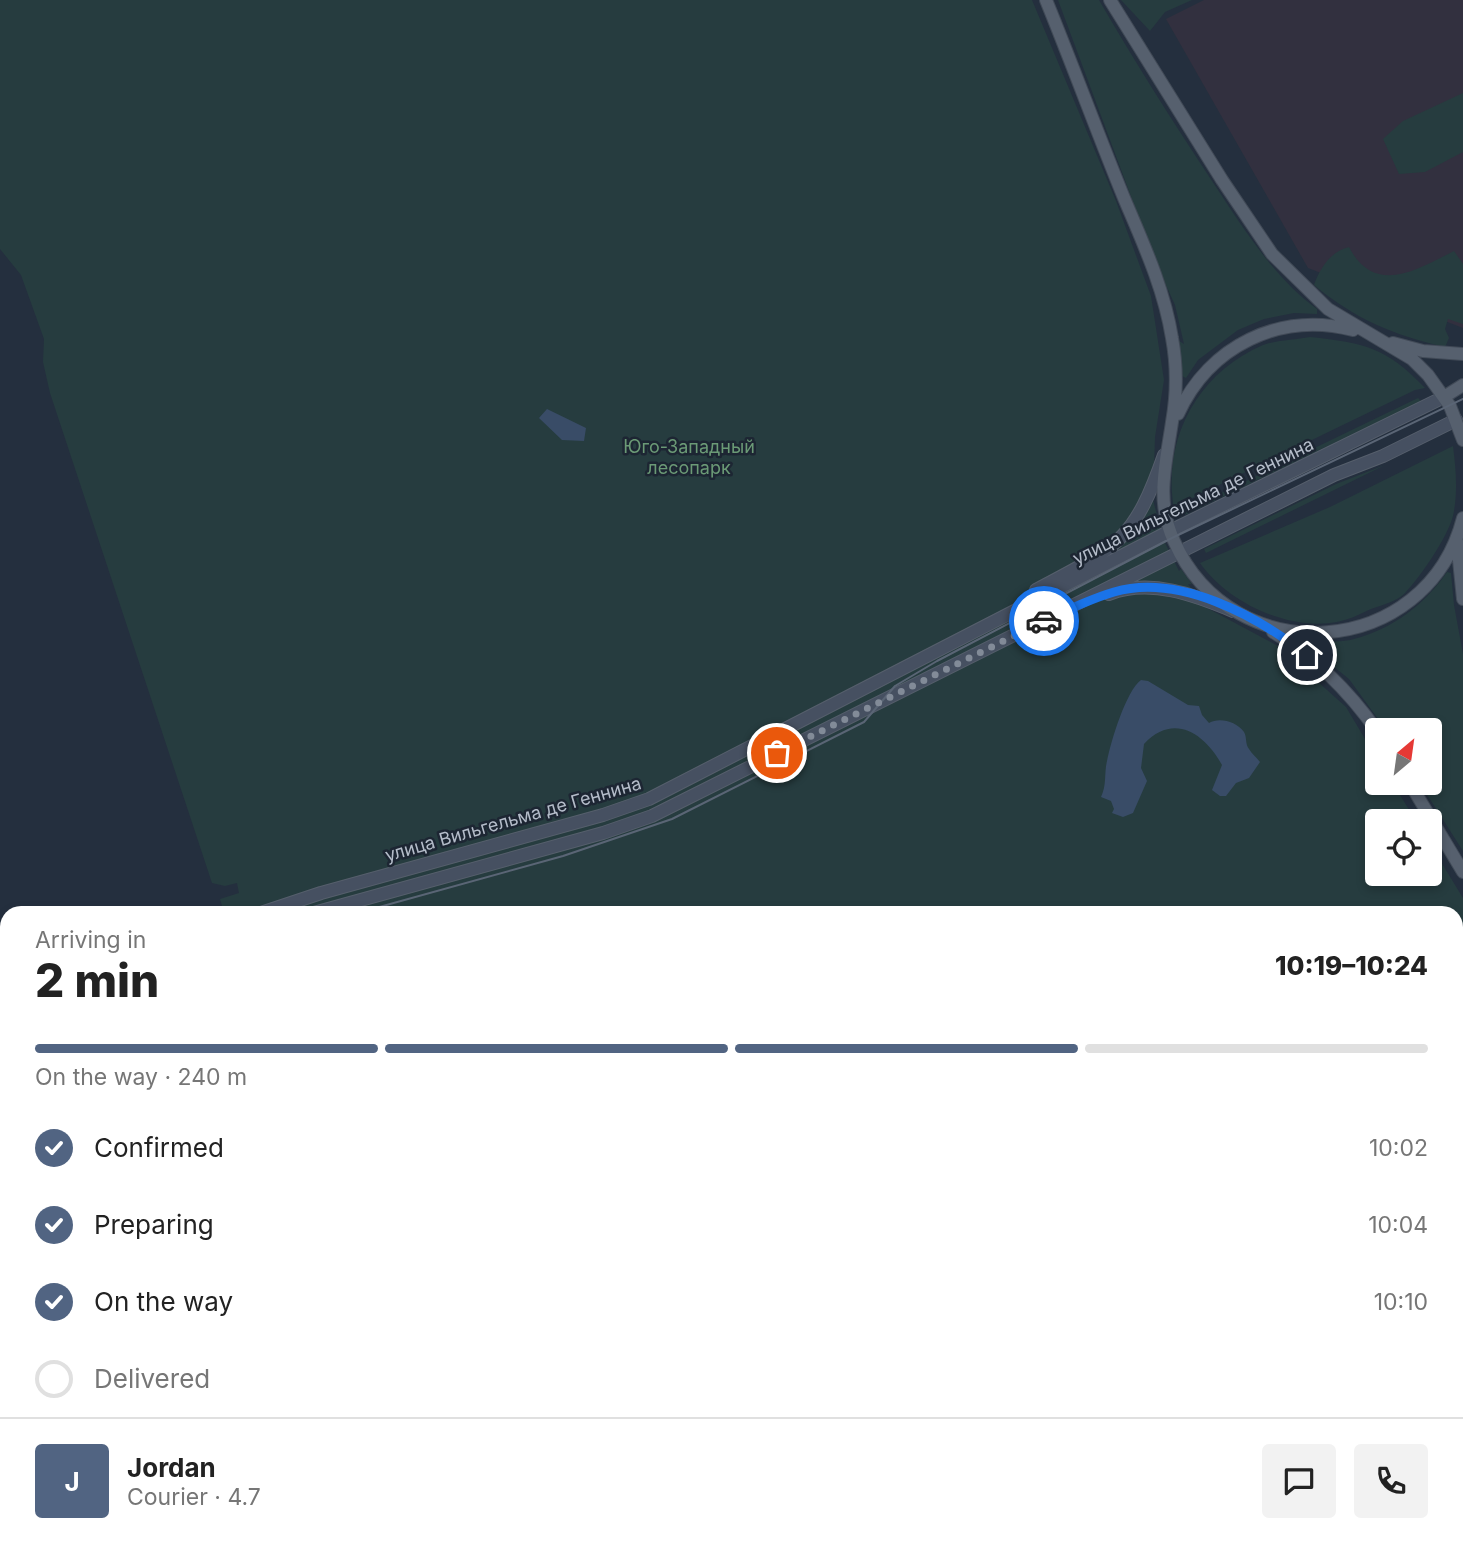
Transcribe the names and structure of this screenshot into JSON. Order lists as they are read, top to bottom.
{
  "streets": {
    "main road": ["улица Вильгельма де Геннина"]
  },
  "parks": ["Юго-Западный лесопарк"],
  "north": "top right",
  "page": {
    "heading": ["2 min", "Arriving in", "10:19–10:24"],
    "panel": ["Jordan", "Courier · 4.7"],
    "bar": "On the way · 240 m",
    "list": [
      ["Confirmed", "10:02"],
      ["Preparing", "10:04"],
      ["On the way", "10:10"],
      "Delivered"
    ],
    "round": "J"
  }
}
